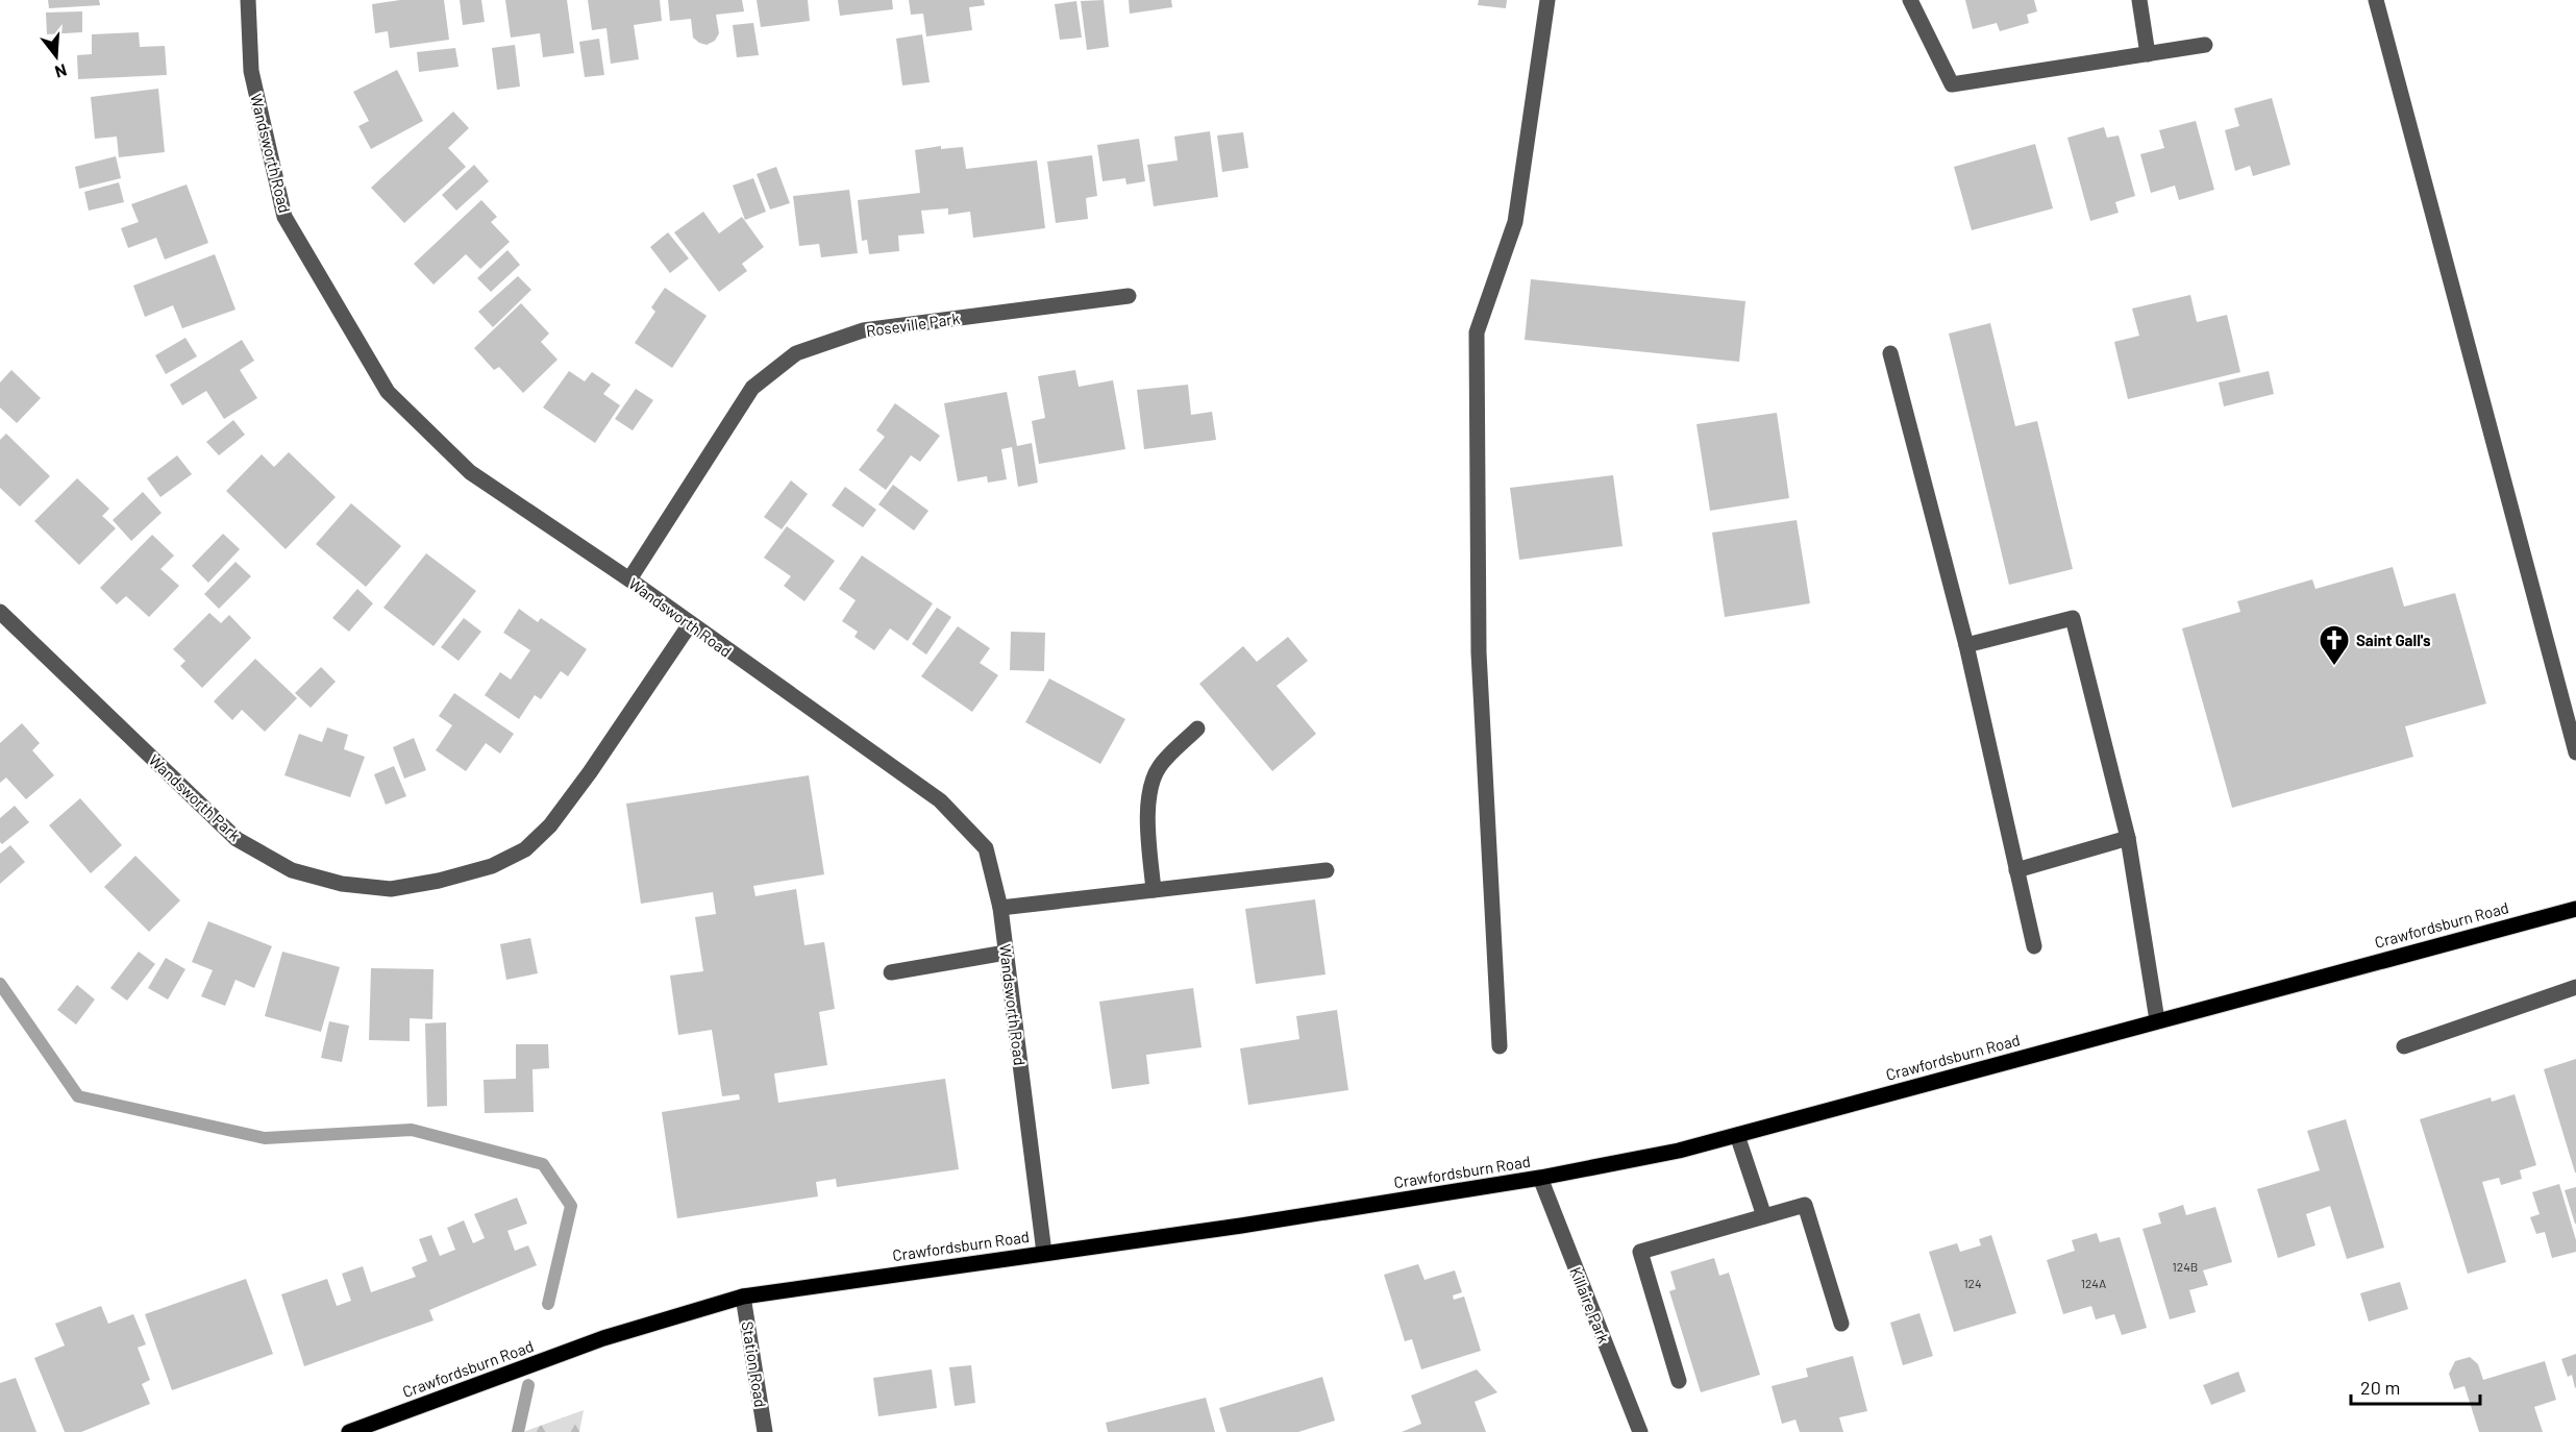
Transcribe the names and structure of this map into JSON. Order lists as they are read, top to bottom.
{
  "streets": {
    "main road": ["Crawfordsburn Road"],
    "street": [
      "Wandsworth Road",
      "Roseville Park",
      "Wandsworth Park",
      "Killaire Park",
      "Station Road"
    ]
  },
  "crossings": [
    ["Wandsworth Road", "Roseville Park"],
    ["Wandsworth Road", "Wandsworth Park"],
    ["Wandsworth Road", "Crawfordsburn Road"],
    ["Crawfordsburn Road", "Killaire Park"],
    ["Crawfordsburn Road", "Station Road"]
  ],
  "places": {
    "church": ["Saint Gall's"]
  },
  "house_numbers": ["124B", "124", "124A"],
  "scale_bar": "20 m",
  "north": "bottom"
}
